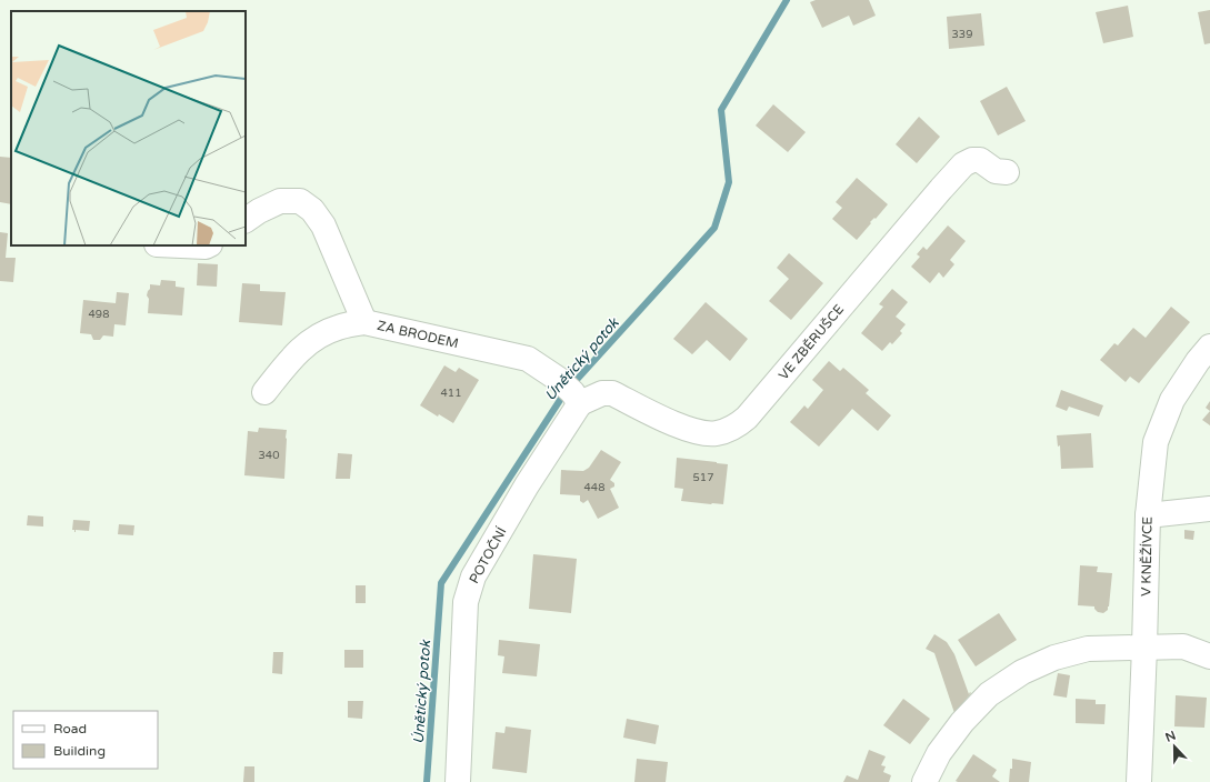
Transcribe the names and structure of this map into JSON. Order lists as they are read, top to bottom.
{
  "streets": {
    "street": [
      "ZA BRODEM",
      "VE ZBĚRUŠCE",
      "POTOČNÍ",
      "V KNĚŽÍVCE"
    ]
  },
  "crossings": [
    ["ZA BRODEM", "VE ZBĚRUŠCE"],
    ["ZA BRODEM", "POTOČNÍ"],
    ["VE ZBĚRUŠCE", "POTOČNÍ"]
  ],
  "water": ["Únětický potok"],
  "house_numbers": [
    "339",
    "498",
    "411",
    "340",
    "517",
    "448"
  ],
  "legend": ["Road", "Building"],
  "north": "top"
}
